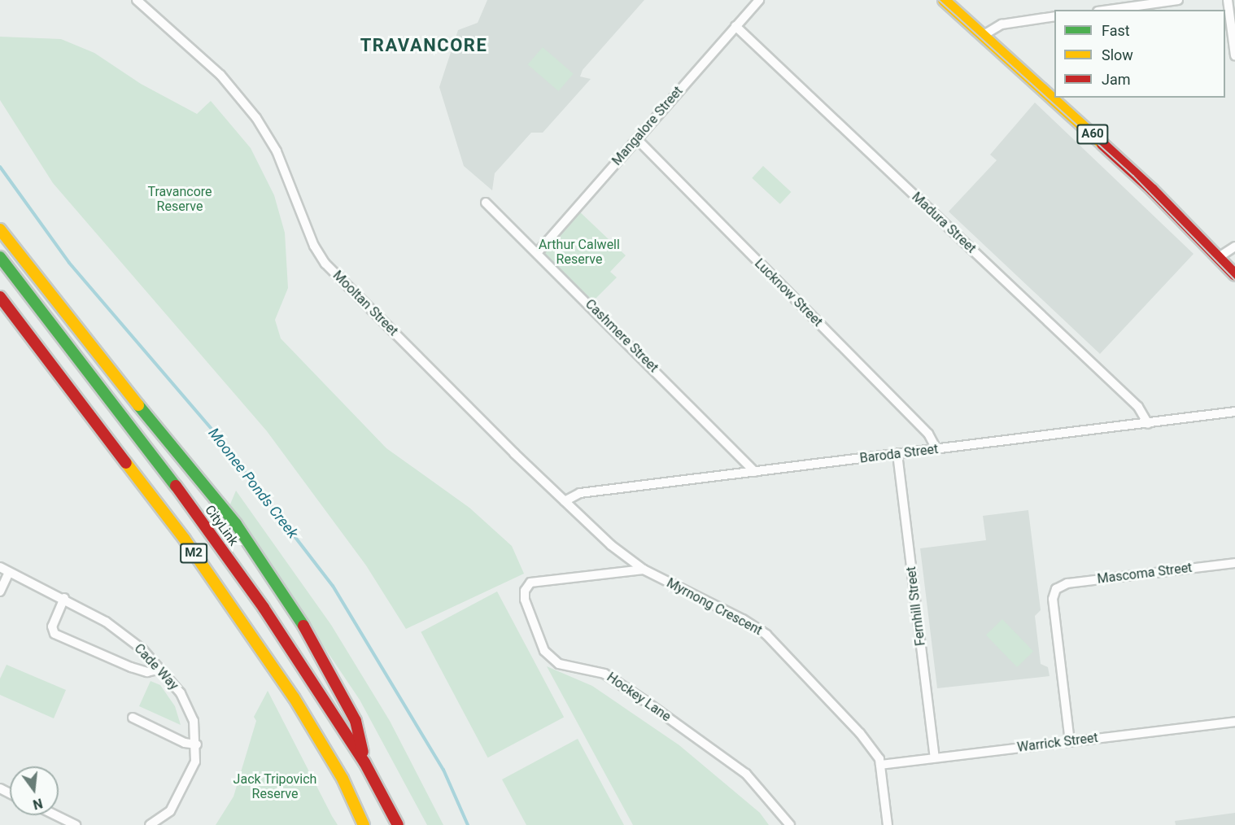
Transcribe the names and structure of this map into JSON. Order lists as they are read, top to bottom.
{
  "streets": {
    "main road": ["A60", "CityLink", "M2"],
    "street": [
      "Mangalore Street",
      "Madura Street",
      "Lucknow Street",
      "Mooltan Street",
      "Cashmere Street",
      "Baroda Street",
      "Mascoma Street",
      "Fernhill Street",
      "Myrnong Crescent",
      "Cade Way",
      "Hockey Lane",
      "Warrick Street"
    ]
  },
  "crossings": [
    ["Mangalore Street", "Madura Street"],
    ["Mangalore Street", "Lucknow Street"],
    ["Mangalore Street", "Cashmere Street"],
    ["Madura Street", "Baroda Street"],
    ["Lucknow Street", "Baroda Street"],
    ["Mooltan Street", "Baroda Street"],
    ["Mooltan Street", "Myrnong Crescent"],
    ["Mooltan Street", "Hockey Lane"],
    ["Cashmere Street", "Baroda Street"],
    ["Baroda Street", "Fernhill Street"],
    ["Mascoma Street", "Warrick Street"],
    ["Fernhill Street", "Warrick Street"],
    ["Myrnong Crescent", "Hockey Lane"],
    ["Myrnong Crescent", "Warrick Street"]
  ],
  "districts": ["TRAVANCORE"],
  "water": ["Moonee Ponds Creek"],
  "parks": ["Travancore Reserve", "Arthur Calwell Reserve", "Jack Tripovich Reserve"],
  "legend": ["Fast", "Slow", "Jam"],
  "north": "bottom"
}
